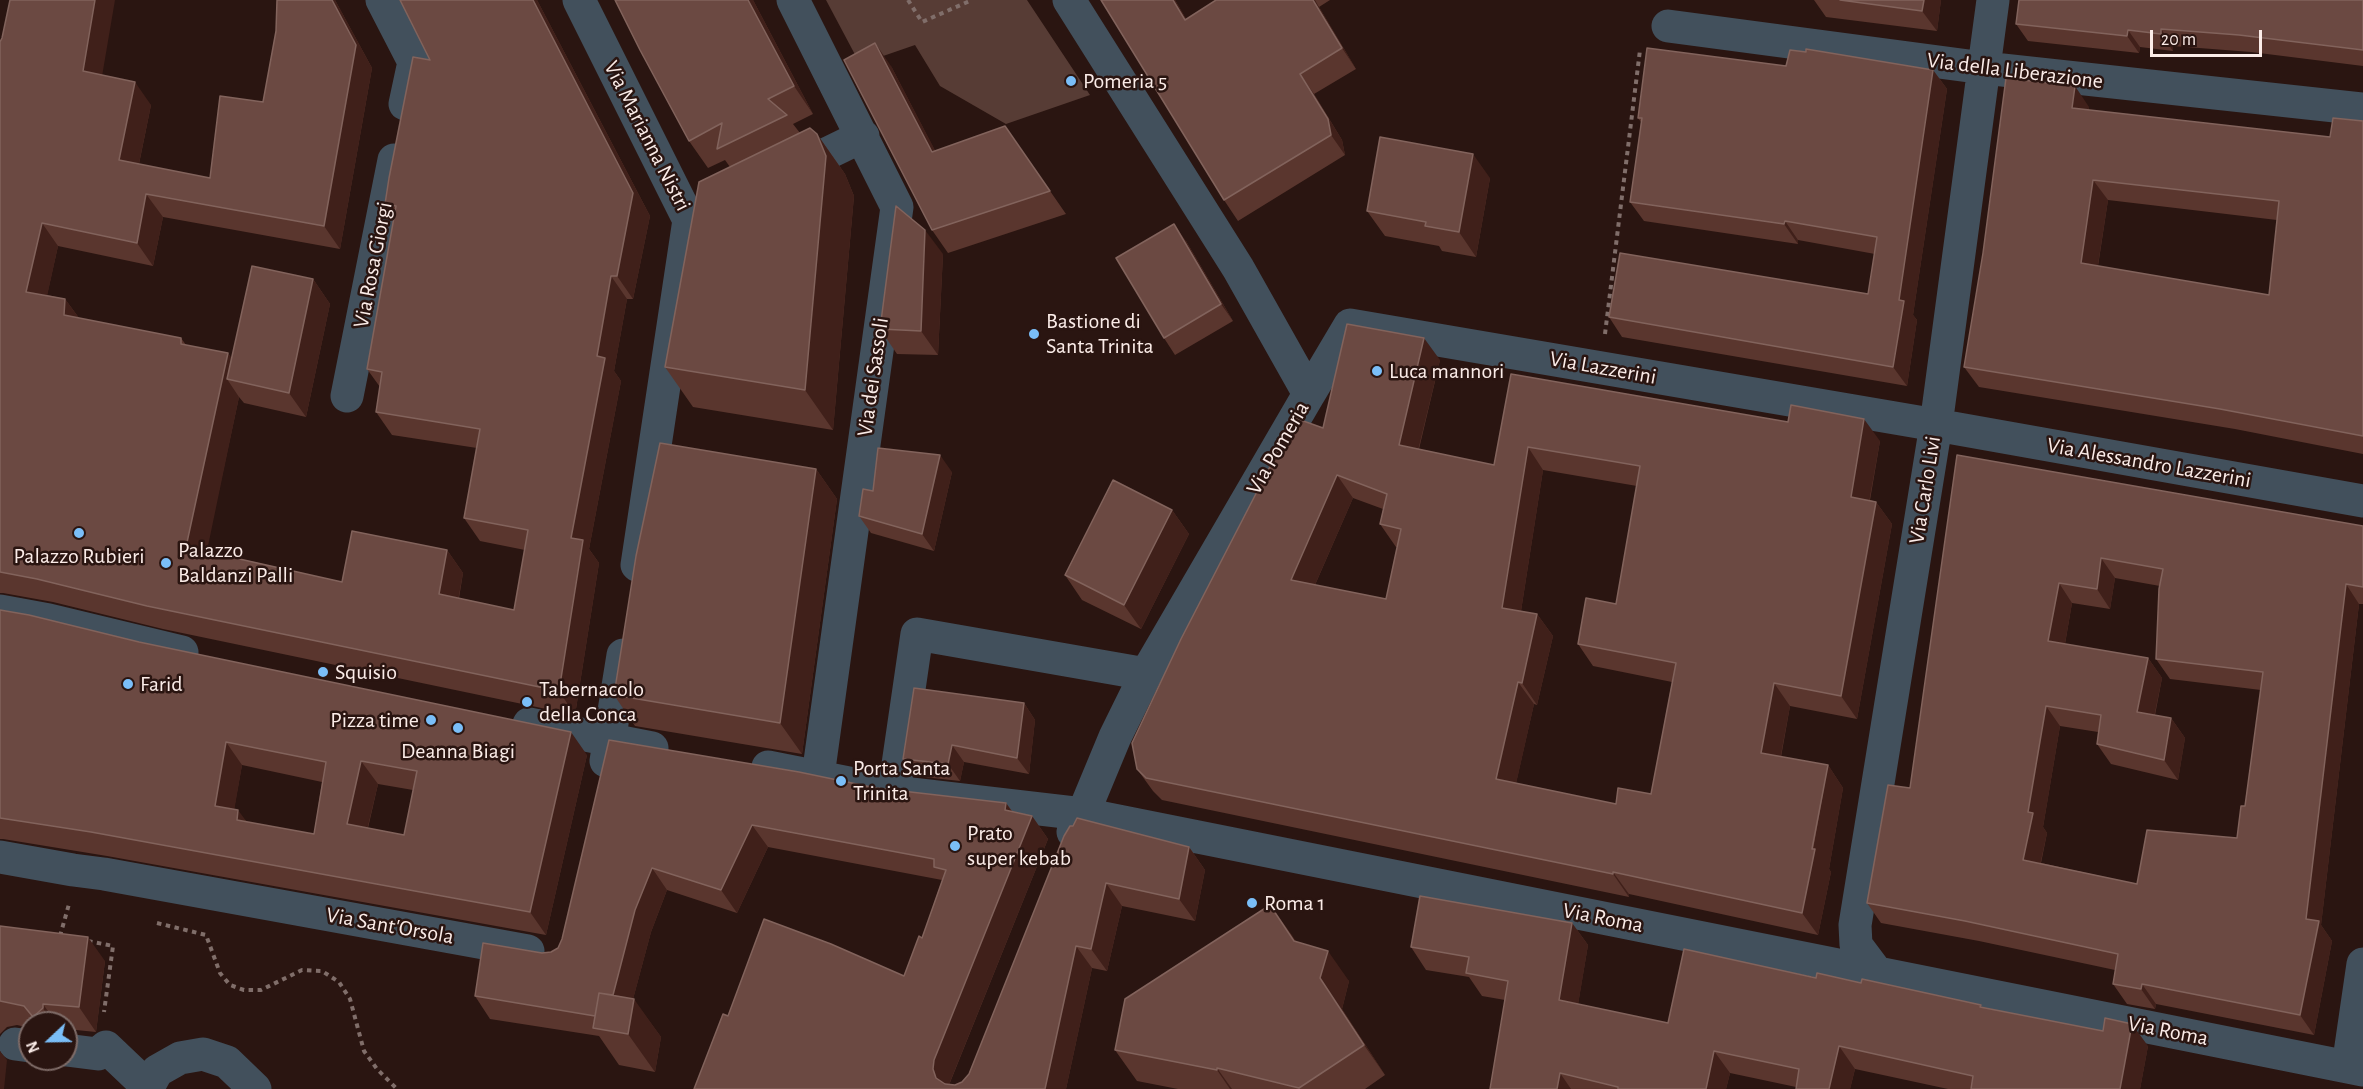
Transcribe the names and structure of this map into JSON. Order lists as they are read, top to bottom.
{
  "streets": {
    "street": [
      "Via della Liberazione",
      "Via Marianna Nistri",
      "Via Rosa Giorgi",
      "Via Lazzerini",
      "Via dei Sassoli",
      "Via Pomeria",
      "Via Alessandro Lazzerini",
      "Via Carlo Livi",
      "Via Roma",
      "Via Sant'Orsola"
    ]
  },
  "crossings": [
    ["Via della Liberazione", "Via Carlo Livi"],
    ["Via Lazzerini", "Via Pomeria"],
    ["Via Lazzerini", "Via Alessandro Lazzerini"],
    ["Via Lazzerini", "Via Carlo Livi"],
    ["Via dei Sassoli", "Via Roma"],
    ["Via Pomeria", "Via Roma"],
    ["Via Alessandro Lazzerini", "Via Carlo Livi"],
    ["Via Carlo Livi", "Via Roma"]
  ],
  "places": [
    "Pomeria 5",
    "Bastione di Santa Trinita",
    "Luca mannori",
    "Palazzo Rubieri",
    "Palazzo Baldanzi Palli",
    "Squisio",
    "Farid",
    "Tabernacolo della Conca",
    "Pizza time",
    "Deanna Biagi",
    "Porta Santa Trinita",
    "Prato super kebab",
    "Roma 1"
  ],
  "scale_bar": "20 m",
  "north": "left"
}
